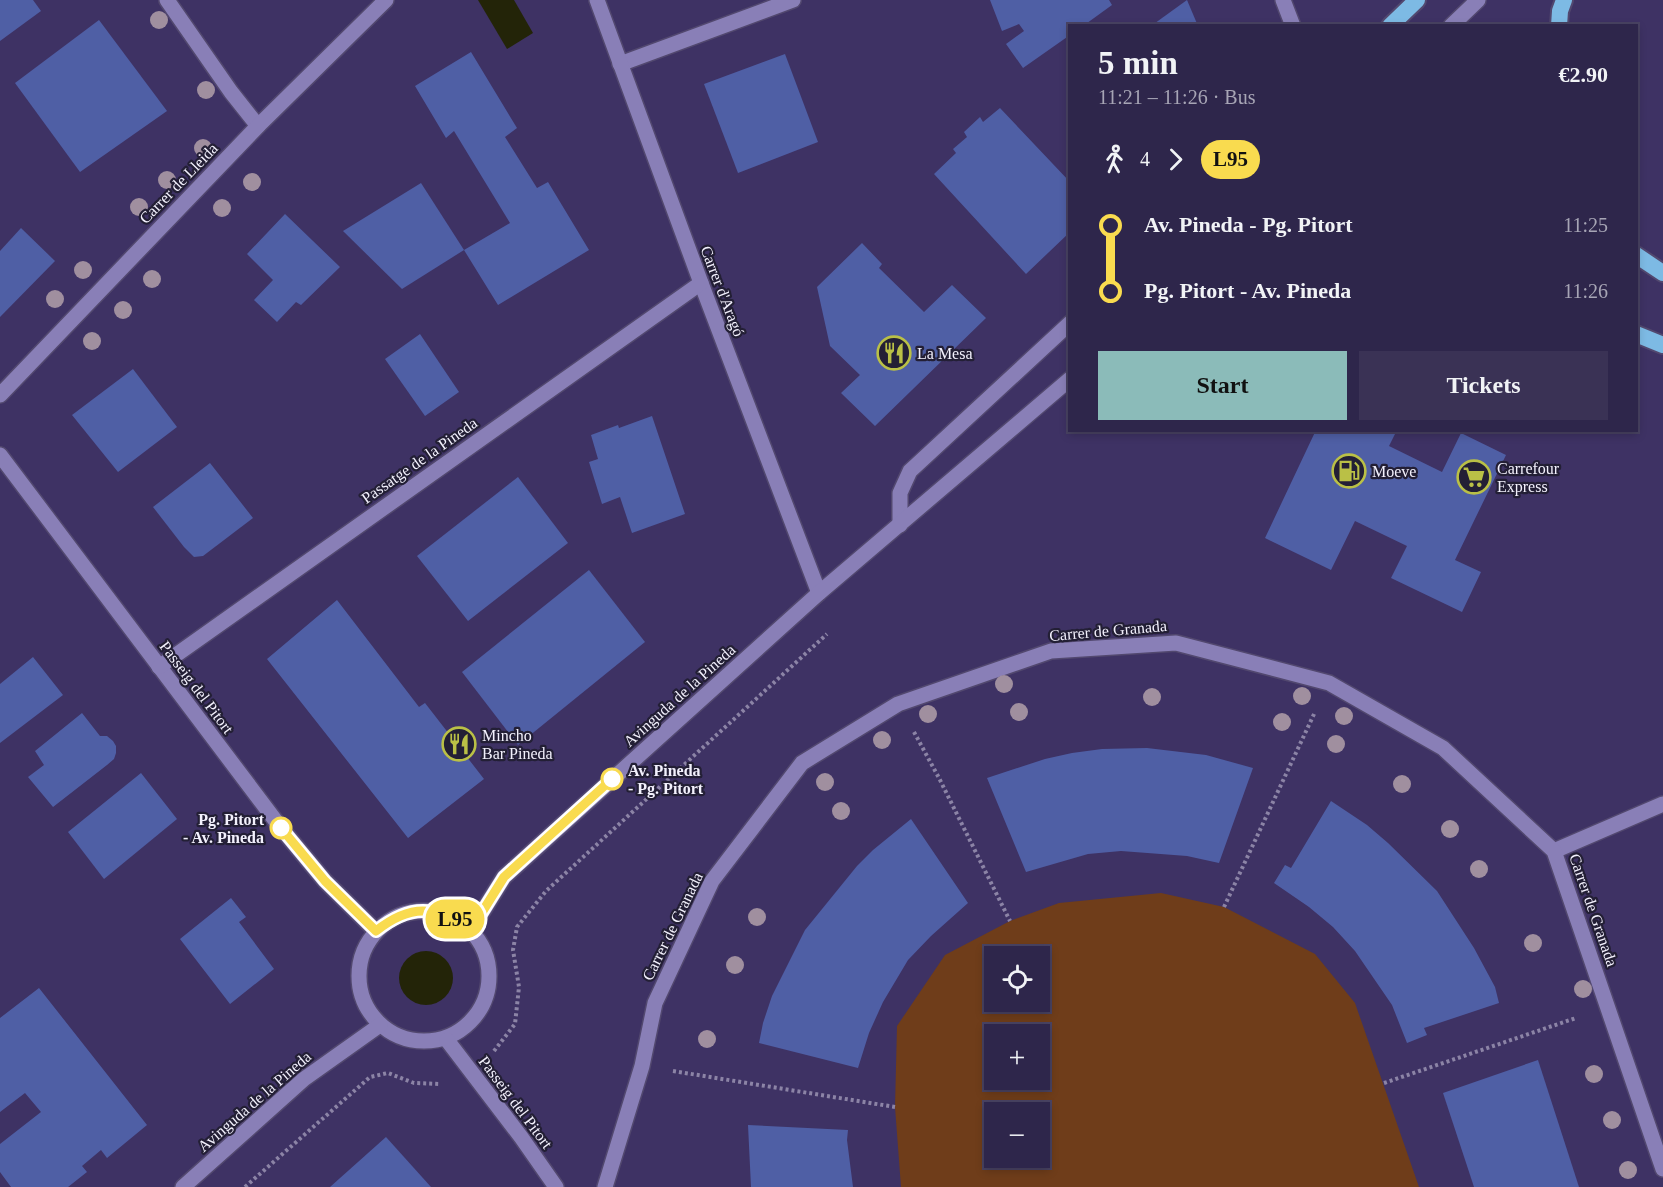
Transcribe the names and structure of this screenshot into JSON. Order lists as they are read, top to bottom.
{
  "streets": {
    "street": [
      "Carrer de Lleida",
      "Carrer d'Aragó",
      "Passatge de la Pineda",
      "Carrer de Granada",
      "Passeig del Pitort",
      "Avinguda de la Pineda"
    ]
  },
  "crossings": [
    ["Carrer d'Aragó", "Passatge de la Pineda"],
    ["Carrer d'Aragó", "Avinguda de la Pineda"],
    ["Passatge de la Pineda", "Passeig del Pitort"],
    ["Passeig del Pitort", "Avinguda de la Pineda"]
  ],
  "places": {
    "restaurant": ["La Mesa", "Mincho Bar Pineda"],
    "fuel station": ["Moeve"],
    "supermarket": ["Carrefour Express"],
    "other": ["Av. Pineda - Pg. Pitort", "Pg. Pitort - Av. Pineda"]
  },
  "lines": ["bus line L95"],
  "page": {
    "on_map": "L95",
    "heading": ["5 min", "11:21 – 11:26 · Bus", "€2.90"],
    "legs": ["4", "L95"],
    "list": [
      {
        "name": "Av. Pineda - Pg. Pitort",
        "value": "11:25"
      },
      {
        "name": "Pg. Pitort - Av. Pineda",
        "value": "11:26"
      }
    ],
    "buttons": ["Start", "Tickets"],
    "map_buttons": ["+", "−"]
  }
}
